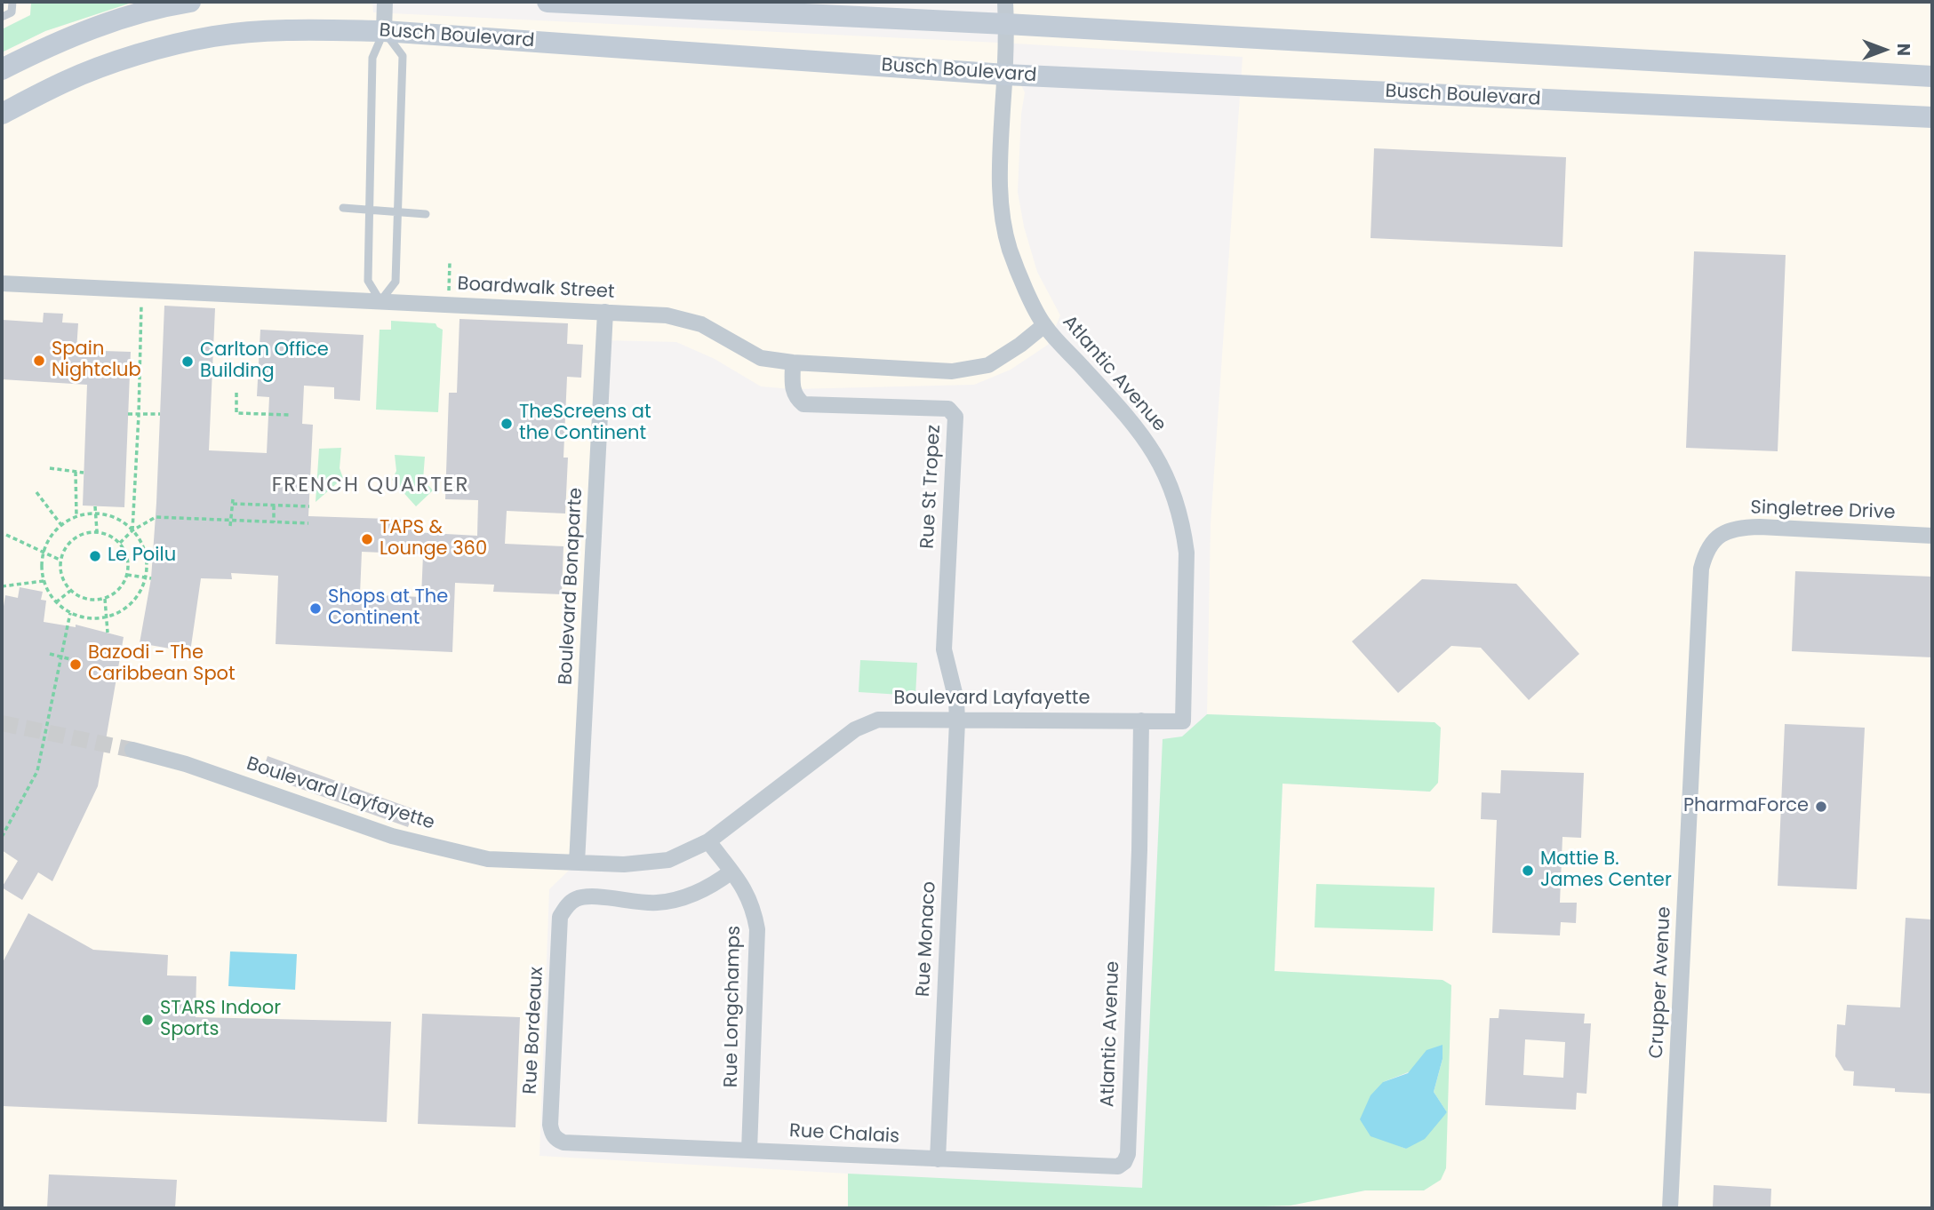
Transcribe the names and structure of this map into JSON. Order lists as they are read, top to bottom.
{
  "streets": {
    "main road": ["Busch Boulevard"],
    "street": [
      "Boardwalk Street",
      "Atlantic Avenue",
      "Rue St Tropez",
      "Singletree Drive",
      "Boulevard Bonaparte",
      "Boulevard Layfayette",
      "Rue Monaco",
      "Crupper Avenue",
      "Rue Longchamps",
      "Rue Bordeaux",
      "Rue Chalais"
    ]
  },
  "crossings": [
    ["Busch Boulevard", "Atlantic Avenue"],
    ["Boardwalk Street", "Atlantic Avenue"],
    ["Boardwalk Street", "Rue St Tropez"],
    ["Boardwalk Street", "Boulevard Bonaparte"],
    ["Atlantic Avenue", "Boulevard Layfayette"],
    ["Atlantic Avenue", "Rue Monaco"],
    ["Atlantic Avenue", "Rue Chalais"],
    ["Rue St Tropez", "Boulevard Layfayette"],
    ["Rue St Tropez", "Rue Monaco"],
    ["Singletree Drive", "Crupper Avenue"],
    ["Boulevard Bonaparte", "Boulevard Layfayette"],
    ["Boulevard Layfayette", "Rue Monaco"],
    ["Boulevard Layfayette", "Rue Longchamps"],
    ["Rue Monaco", "Rue Chalais"],
    ["Rue Longchamps", "Rue Bordeaux"],
    ["Rue Longchamps", "Rue Chalais"],
    ["Rue Bordeaux", "Rue Chalais"]
  ],
  "districts": ["FRENCH QUARTER"],
  "places": [
    "Spain Nightclub",
    "Carlton Office Building",
    "TheScreens at the Continent",
    "TAPS & Lounge 360",
    "Le Poilu",
    "Shops at The Continent",
    "Bazodi - The Caribbean Spot",
    "PharmaForce",
    "Mattie B. James Center",
    "STARS Indoor Sports"
  ],
  "north": "right"
}
